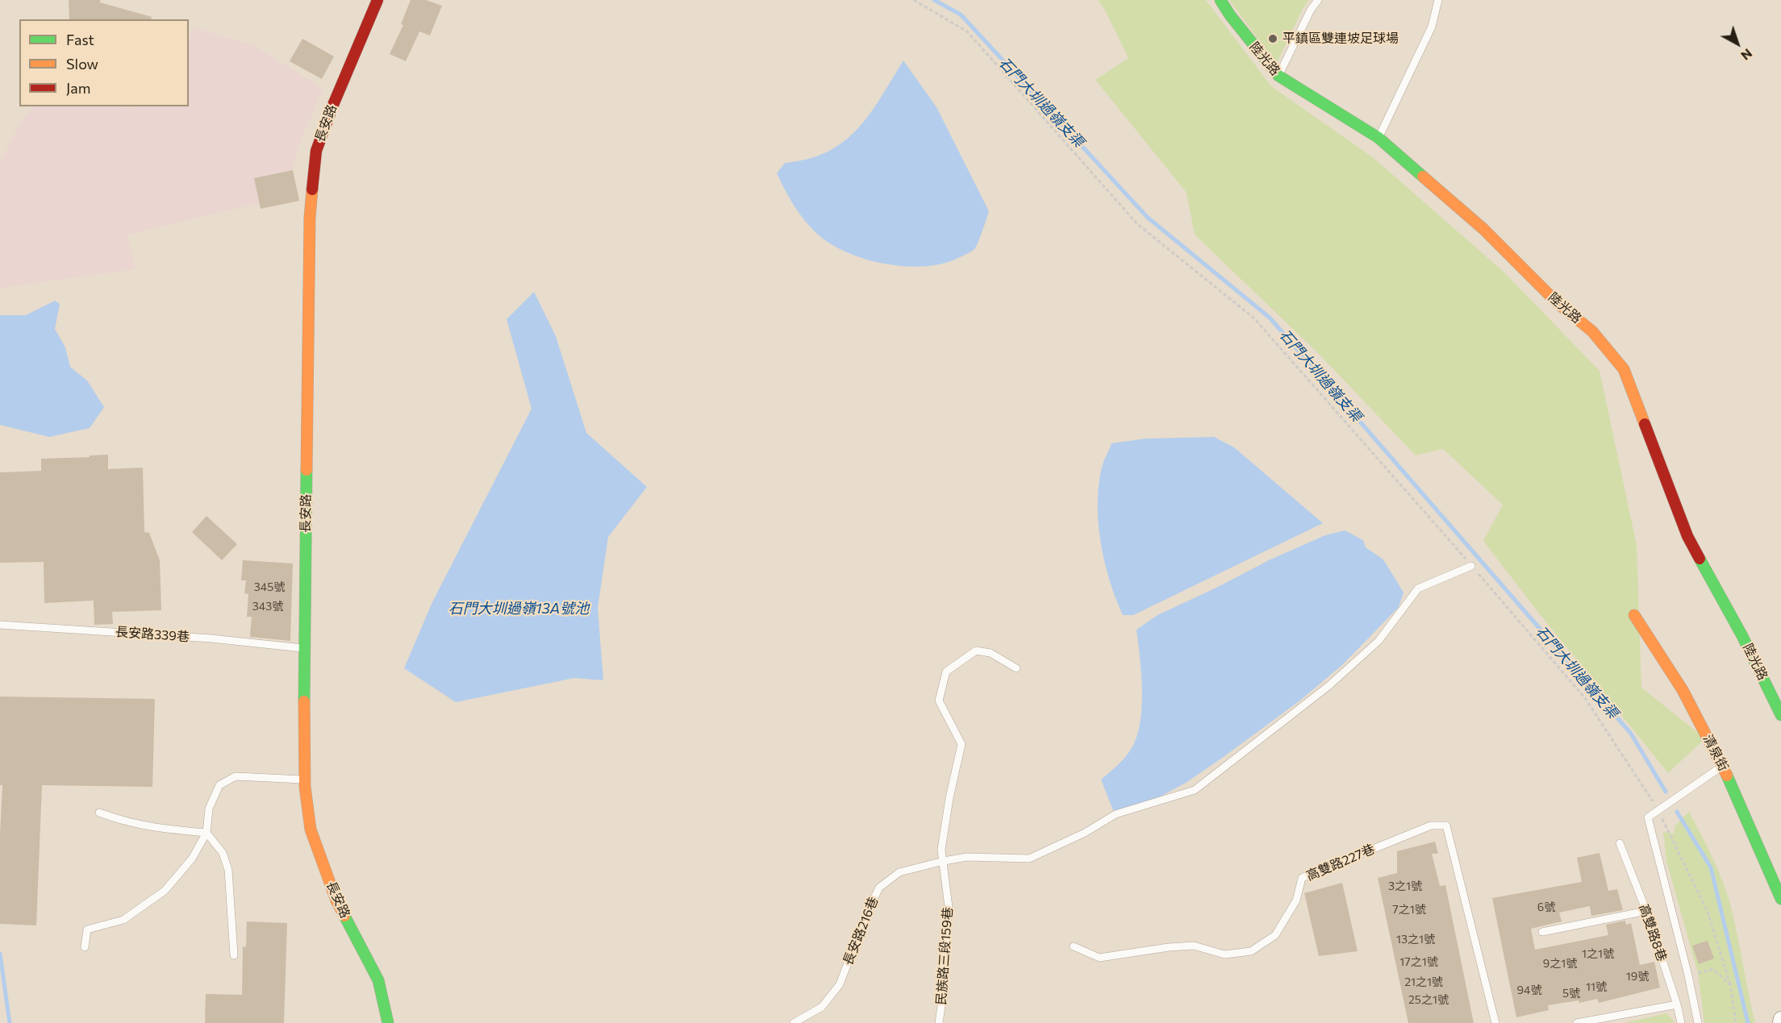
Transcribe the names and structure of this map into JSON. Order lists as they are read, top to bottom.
{
  "streets": {
    "street": ["陸光路", "長安路", "清泉街"],
    "lane": [
      "長安路339巷",
      "高雙路227巷",
      "長安路216巷",
      "高雙路8巷",
      "民族路三段159巷"
    ]
  },
  "crossings": [
    ["長安路", "長安路339巷"],
    ["長安路216巷", "民族路三段159巷"]
  ],
  "water": ["石門大圳過嶺支渠", "石門大圳過嶺13A號池"],
  "places": ["平鎮區雙連坡足球場"],
  "house_numbers": [
    "345號",
    "343號",
    "3之1號",
    "6號",
    "7之1號",
    "13之1號",
    "1之1號",
    "17之1號",
    "9之1號",
    "19號",
    "21之1號",
    "11號",
    "94號",
    "5號",
    "25之1號"
  ],
  "legend": ["Fast", "Slow", "Jam"],
  "north": "bottom right"
}
